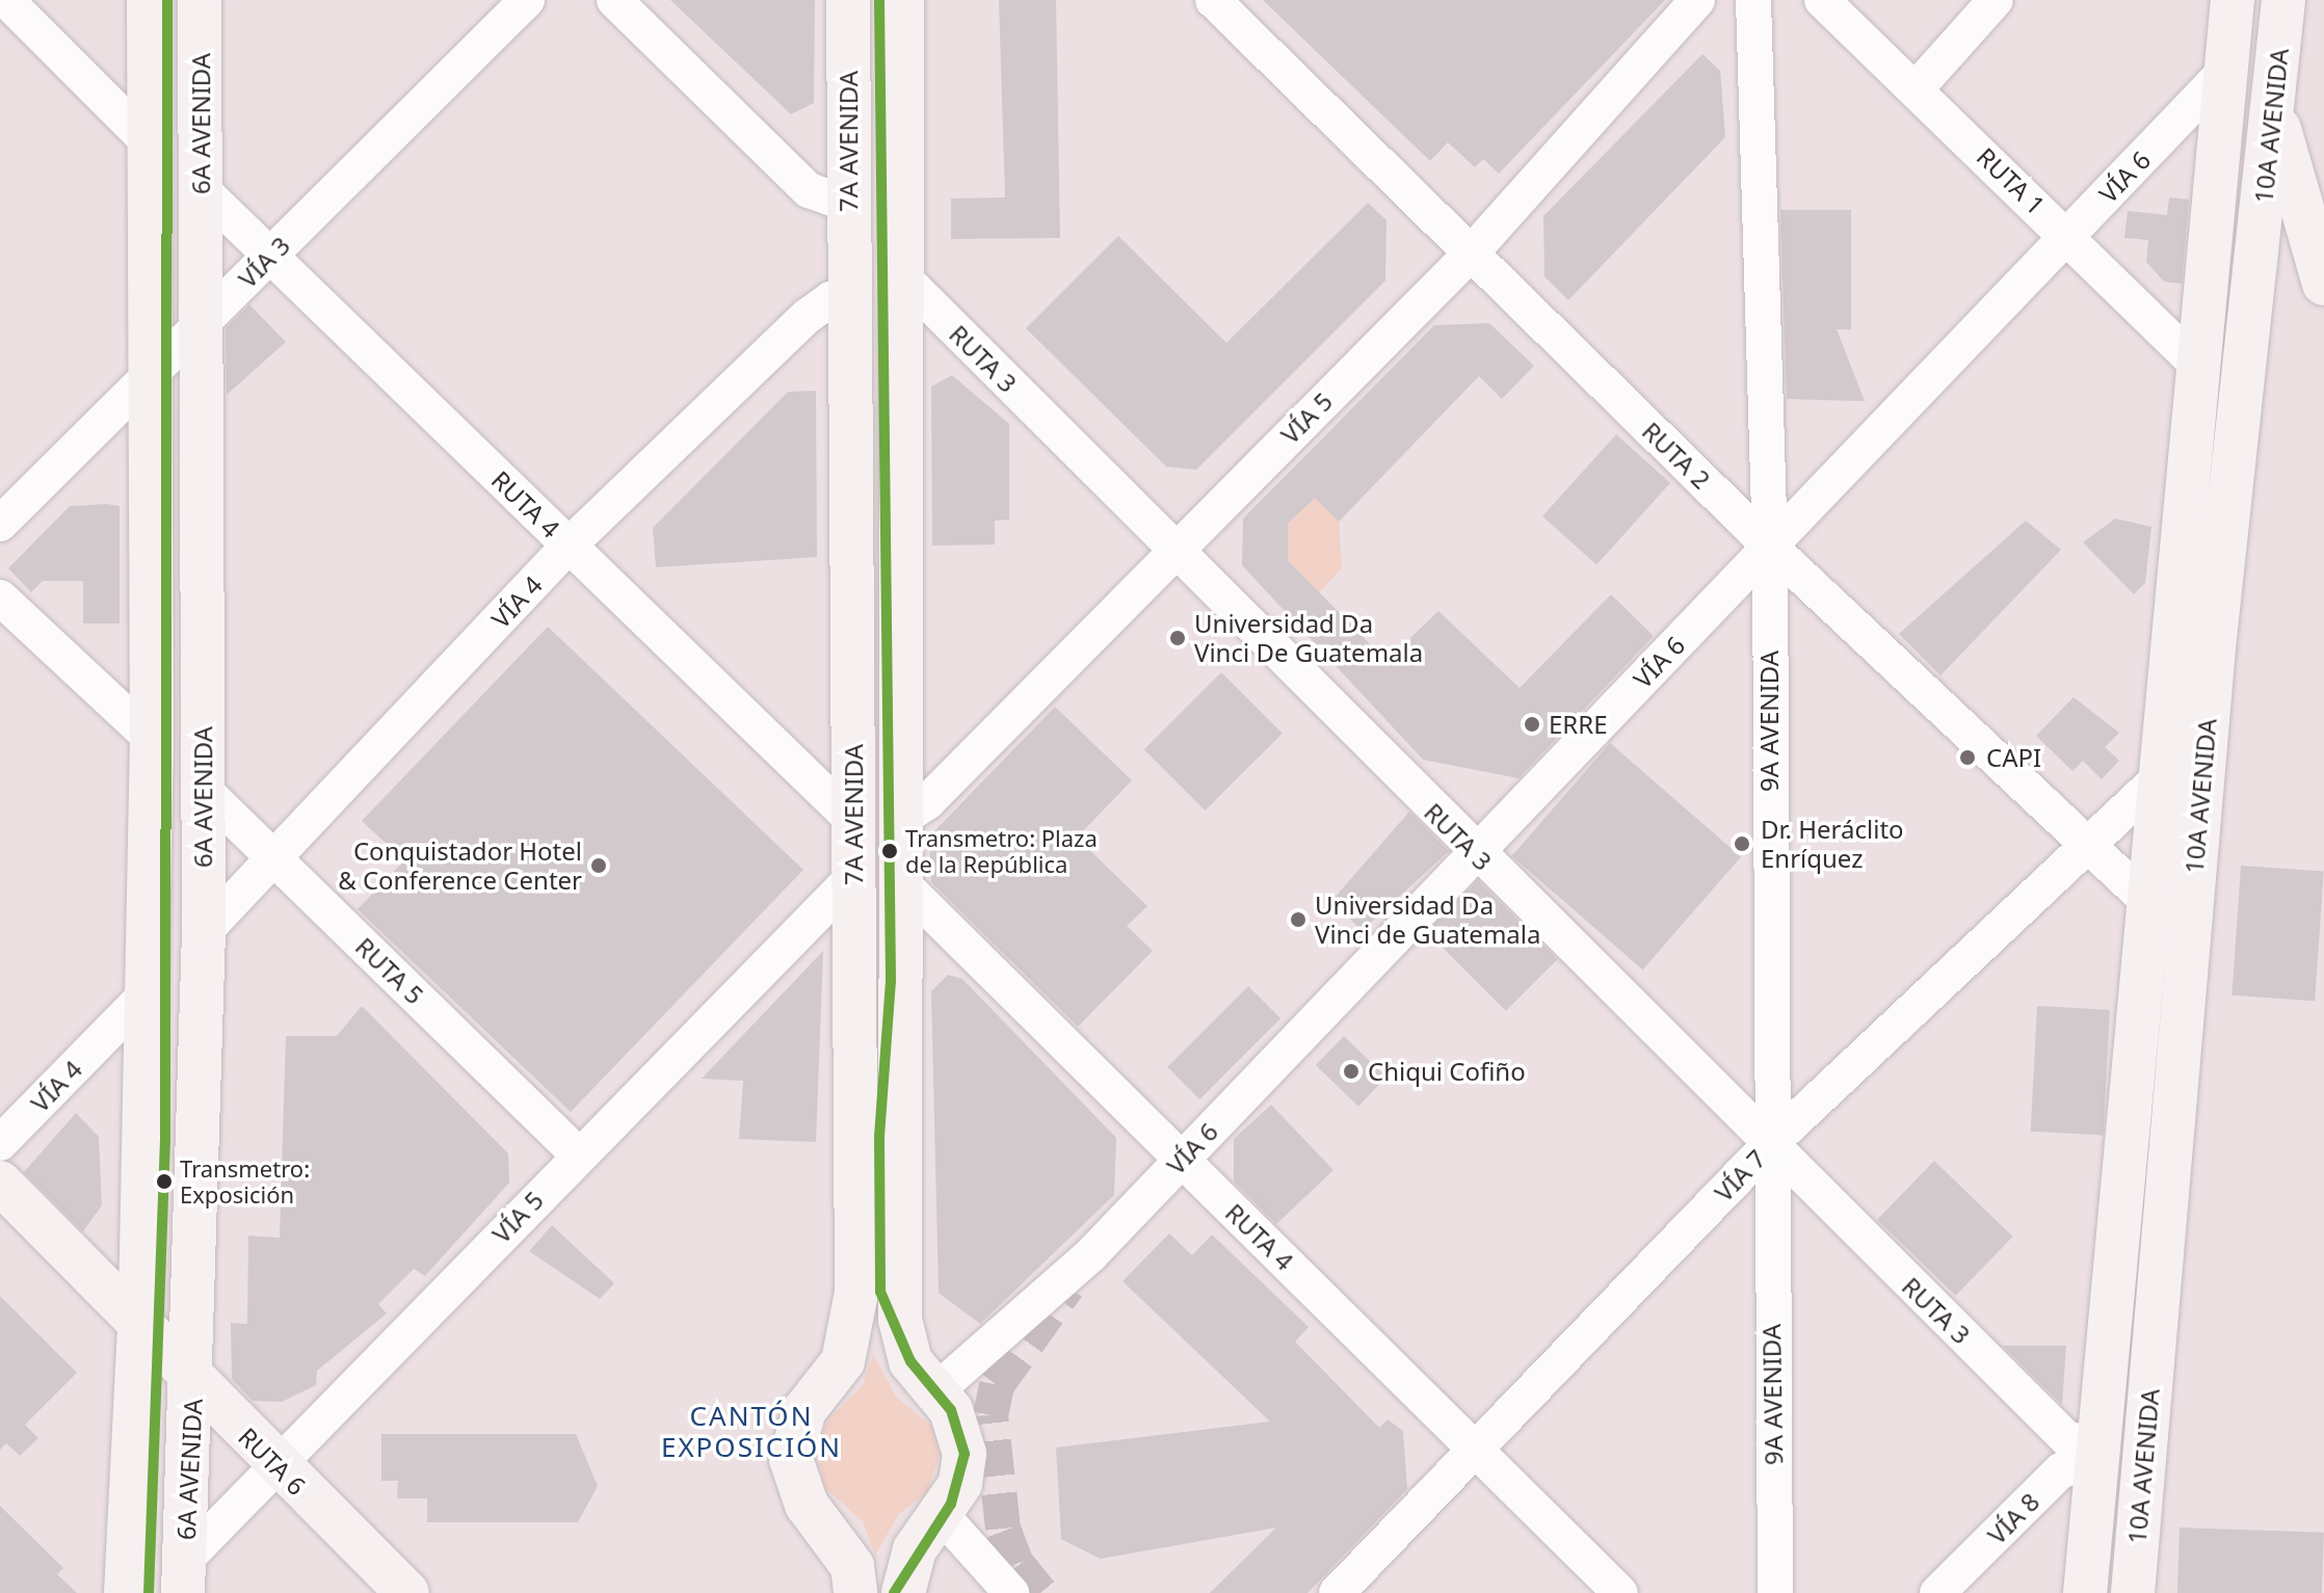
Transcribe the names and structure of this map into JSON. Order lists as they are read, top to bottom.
{
  "streets": {
    "main road": [
      "6A AVENIDA",
      "10A AVENIDA",
      "7A AVENIDA",
      "RUTA 6"
    ],
    "street": [
      "VÍA 6",
      "RUTA 1",
      "VÍA 3",
      "RUTA 3",
      "VÍA 5",
      "RUTA 2",
      "RUTA 4",
      "VÍA 4",
      "9A AVENIDA",
      "RUTA 5",
      "VÍA 7",
      "VÍA 8"
    ]
  },
  "crossings": [
    ["6A AVENIDA", "VÍA 3"],
    ["6A AVENIDA", "VÍA 5"],
    ["6A AVENIDA", "RUTA 4"],
    ["6A AVENIDA", "VÍA 4"],
    ["6A AVENIDA", "RUTA 5"],
    ["6A AVENIDA", "RUTA 6"],
    ["10A AVENIDA", "VÍA 6"],
    ["10A AVENIDA", "RUTA 1"],
    ["10A AVENIDA", "RUTA 3"],
    ["10A AVENIDA", "RUTA 2"],
    ["10A AVENIDA", "VÍA 7"],
    ["10A AVENIDA", "VÍA 8"],
    ["7A AVENIDA", "VÍA 6"],
    ["7A AVENIDA", "RUTA 3"],
    ["7A AVENIDA", "VÍA 5"],
    ["7A AVENIDA", "RUTA 4"],
    ["7A AVENIDA", "VÍA 4"],
    ["VÍA 6", "RUTA 1"],
    ["VÍA 6", "RUTA 3"],
    ["VÍA 6", "RUTA 2"],
    ["VÍA 6", "RUTA 4"],
    ["VÍA 6", "9A AVENIDA"],
    ["VÍA 3", "RUTA 4"],
    ["RUTA 3", "VÍA 5"],
    ["RUTA 3", "9A AVENIDA"],
    ["RUTA 3", "VÍA 7"],
    ["RUTA 3", "VÍA 8"],
    ["VÍA 5", "RUTA 2"],
    ["VÍA 5", "RUTA 5"],
    ["VÍA 5", "RUTA 6"],
    ["RUTA 2", "9A AVENIDA"],
    ["RUTA 2", "VÍA 7"],
    ["RUTA 4", "VÍA 4"],
    ["RUTA 4", "VÍA 7"],
    ["VÍA 4", "RUTA 5"],
    ["9A AVENIDA", "VÍA 7"]
  ],
  "districts": ["CANTÓN EXPOSICIÓN"],
  "places": [
    "Universidad Da Vinci De Guatemala",
    "ERRE",
    "CAPI",
    "Dr. Heráclito Enríquez",
    "Transmetro: Plaza de la República",
    "Conquistador Hotel & Conference Center",
    "Universidad Da Vinci de Guatemala",
    "Chiqui Cofiño",
    "Transmetro: Exposición"
  ]
}
